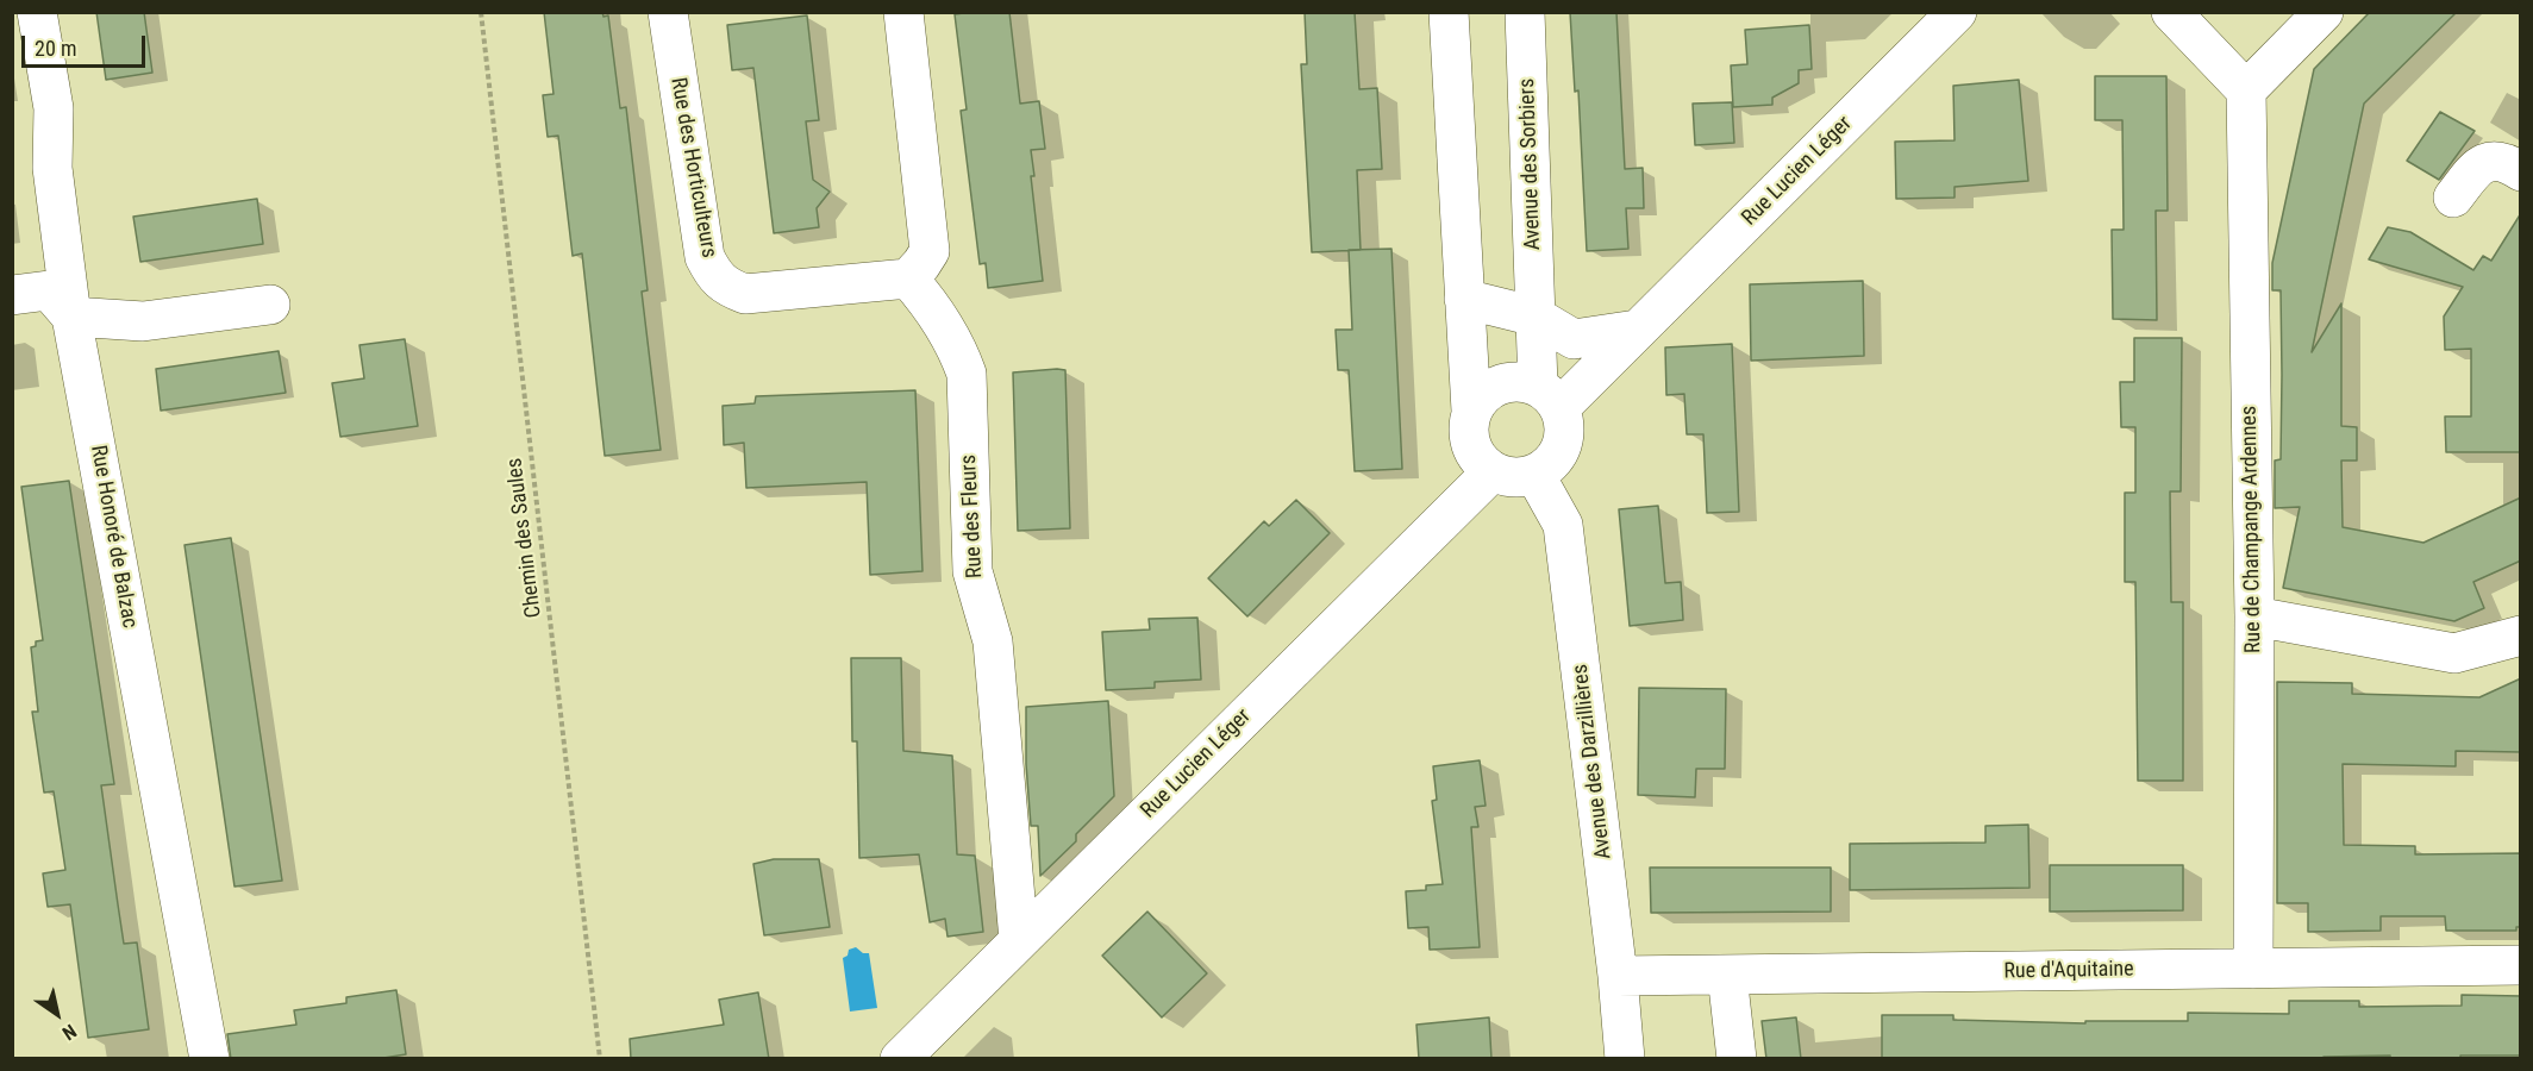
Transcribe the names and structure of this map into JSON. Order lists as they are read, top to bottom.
{
  "streets": {
    "street": [
      "Avenue des Sorbiers",
      "Rue des Horticulteurs",
      "Rue Lucien Léger",
      "Rue des Fleurs",
      "Rue de Champange Ardennes",
      "Rue Honoré de Balzac",
      "Avenue des Darzillières",
      "Rue d'Aquitaine"
    ],
    "path": ["Chemin des Saules"]
  },
  "crossings": [
    ["Avenue des Sorbiers", "Rue Lucien Léger"],
    ["Avenue des Sorbiers", "Avenue des Darzillières"],
    ["Rue des Horticulteurs", "Rue des Fleurs"],
    ["Rue Lucien Léger", "Rue des Fleurs"],
    ["Rue Lucien Léger", "Avenue des Darzillières"],
    ["Rue de Champange Ardennes", "Rue d'Aquitaine"],
    ["Avenue des Darzillières", "Rue d'Aquitaine"]
  ],
  "scale_bar": "20 m",
  "north": "bottom right"
}
